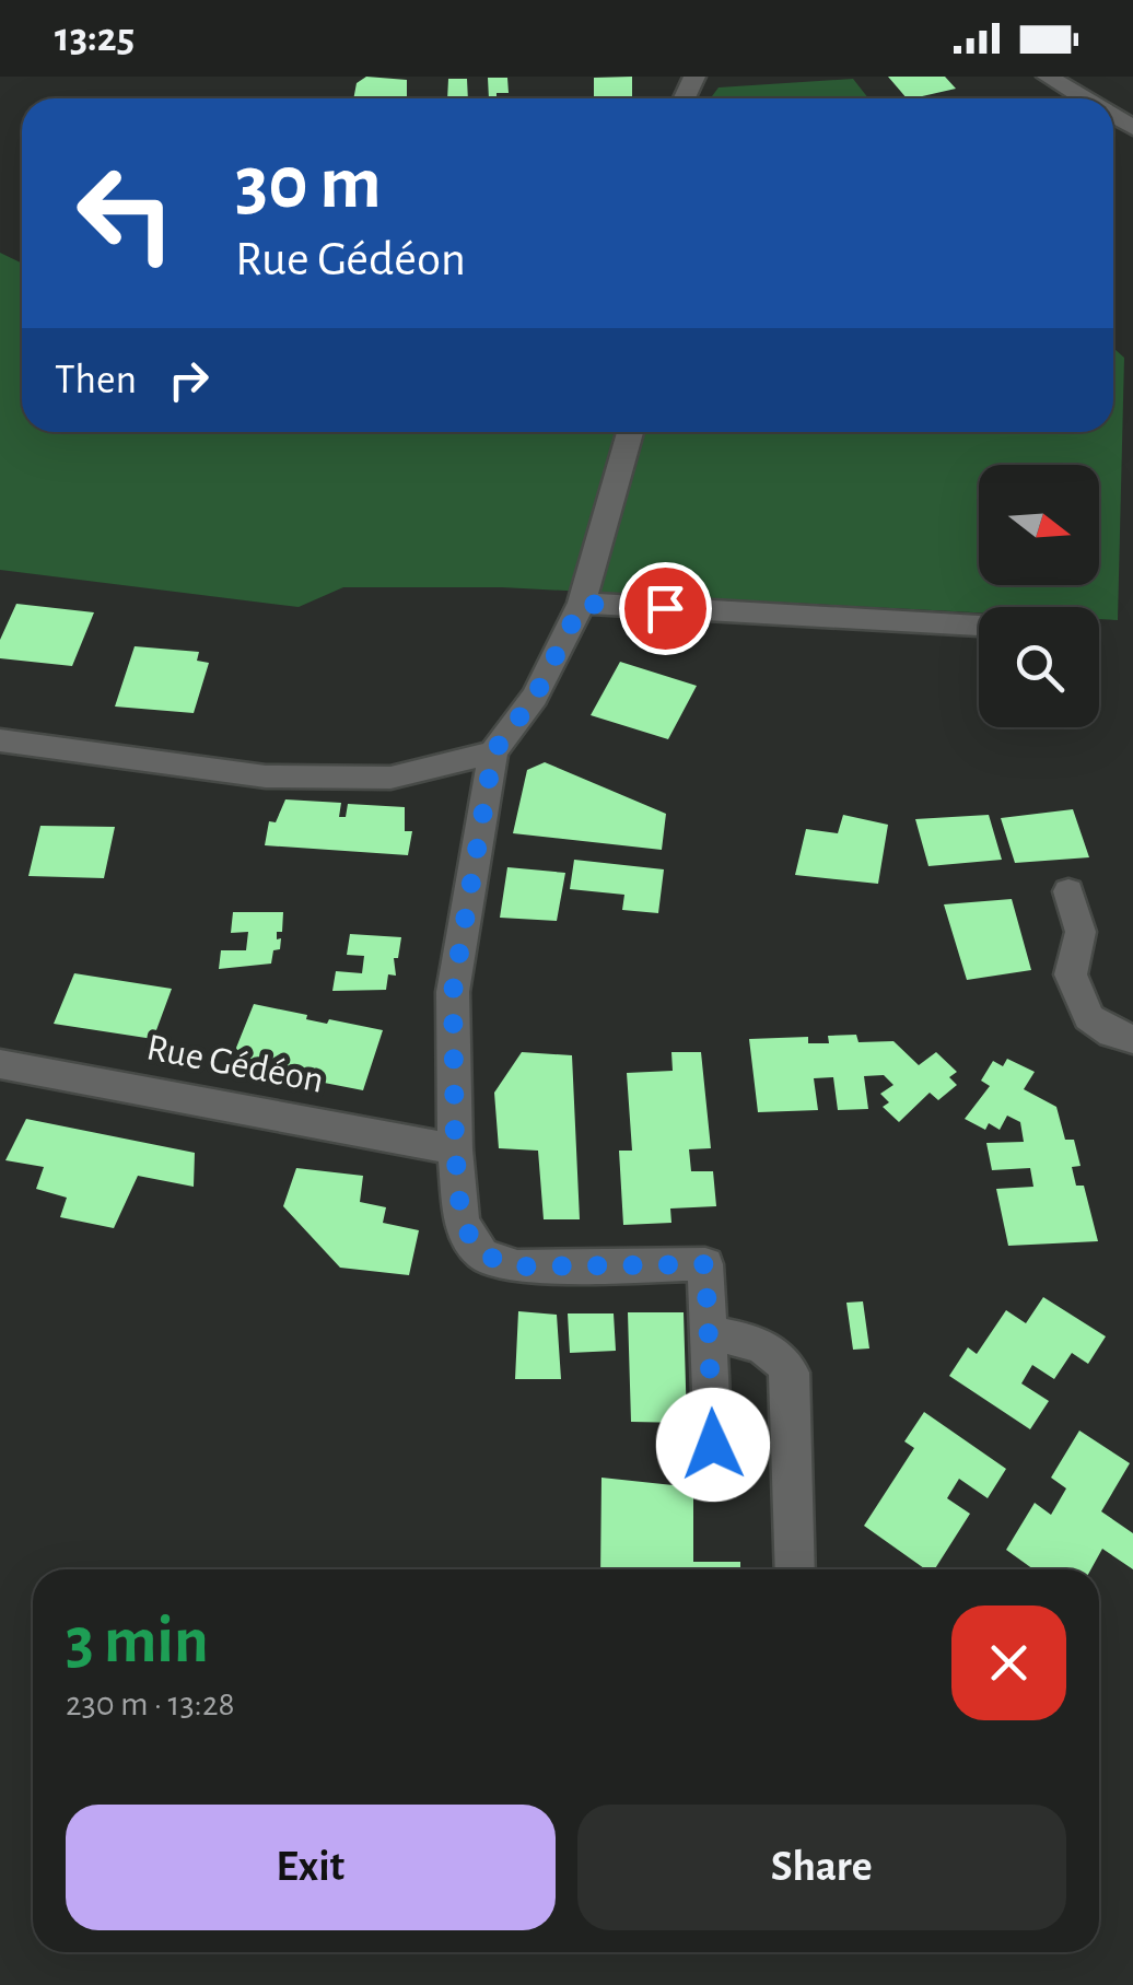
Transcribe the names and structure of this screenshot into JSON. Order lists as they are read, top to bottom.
{
  "streets": {
    "street": ["Rue Gédéon"]
  },
  "north": "right",
  "page": {
    "status": "13:25",
    "turn": ["30 m", "Rue Gédéon"],
    "then": "Then",
    "heading": ["3 min", "230 m · 13:28"],
    "buttons": ["Exit", "Share"]
  }
}
